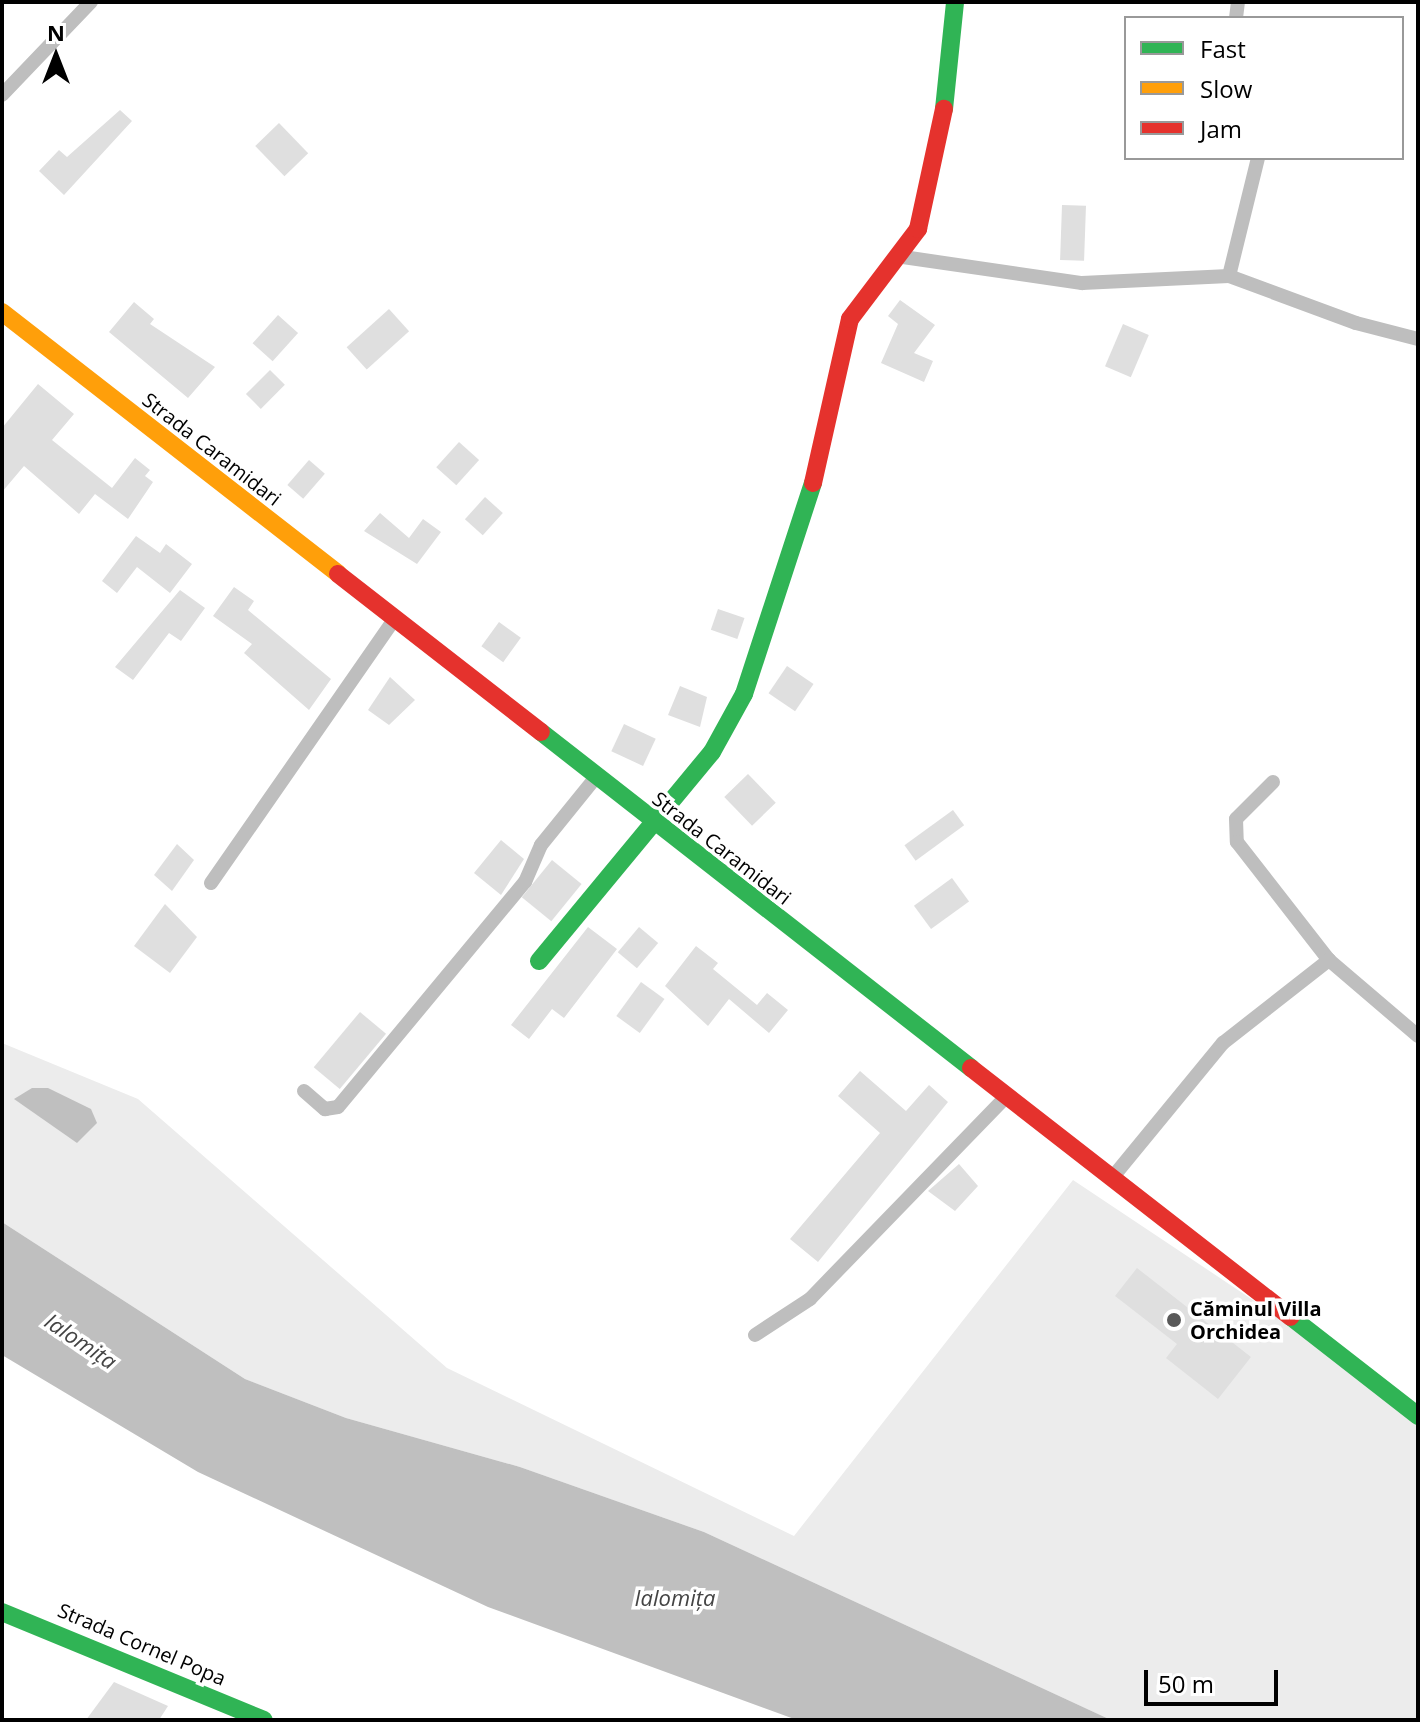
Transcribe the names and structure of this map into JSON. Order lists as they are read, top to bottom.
{
  "streets": {
    "main road": ["Strada Caramidari", "Strada Cornel Popa"]
  },
  "water": ["Ialomița"],
  "places": ["Căminul Villa Orchidea"],
  "legend": ["Fast", "Slow", "Jam"],
  "scale_bar": "50 m",
  "north": "top"
}
